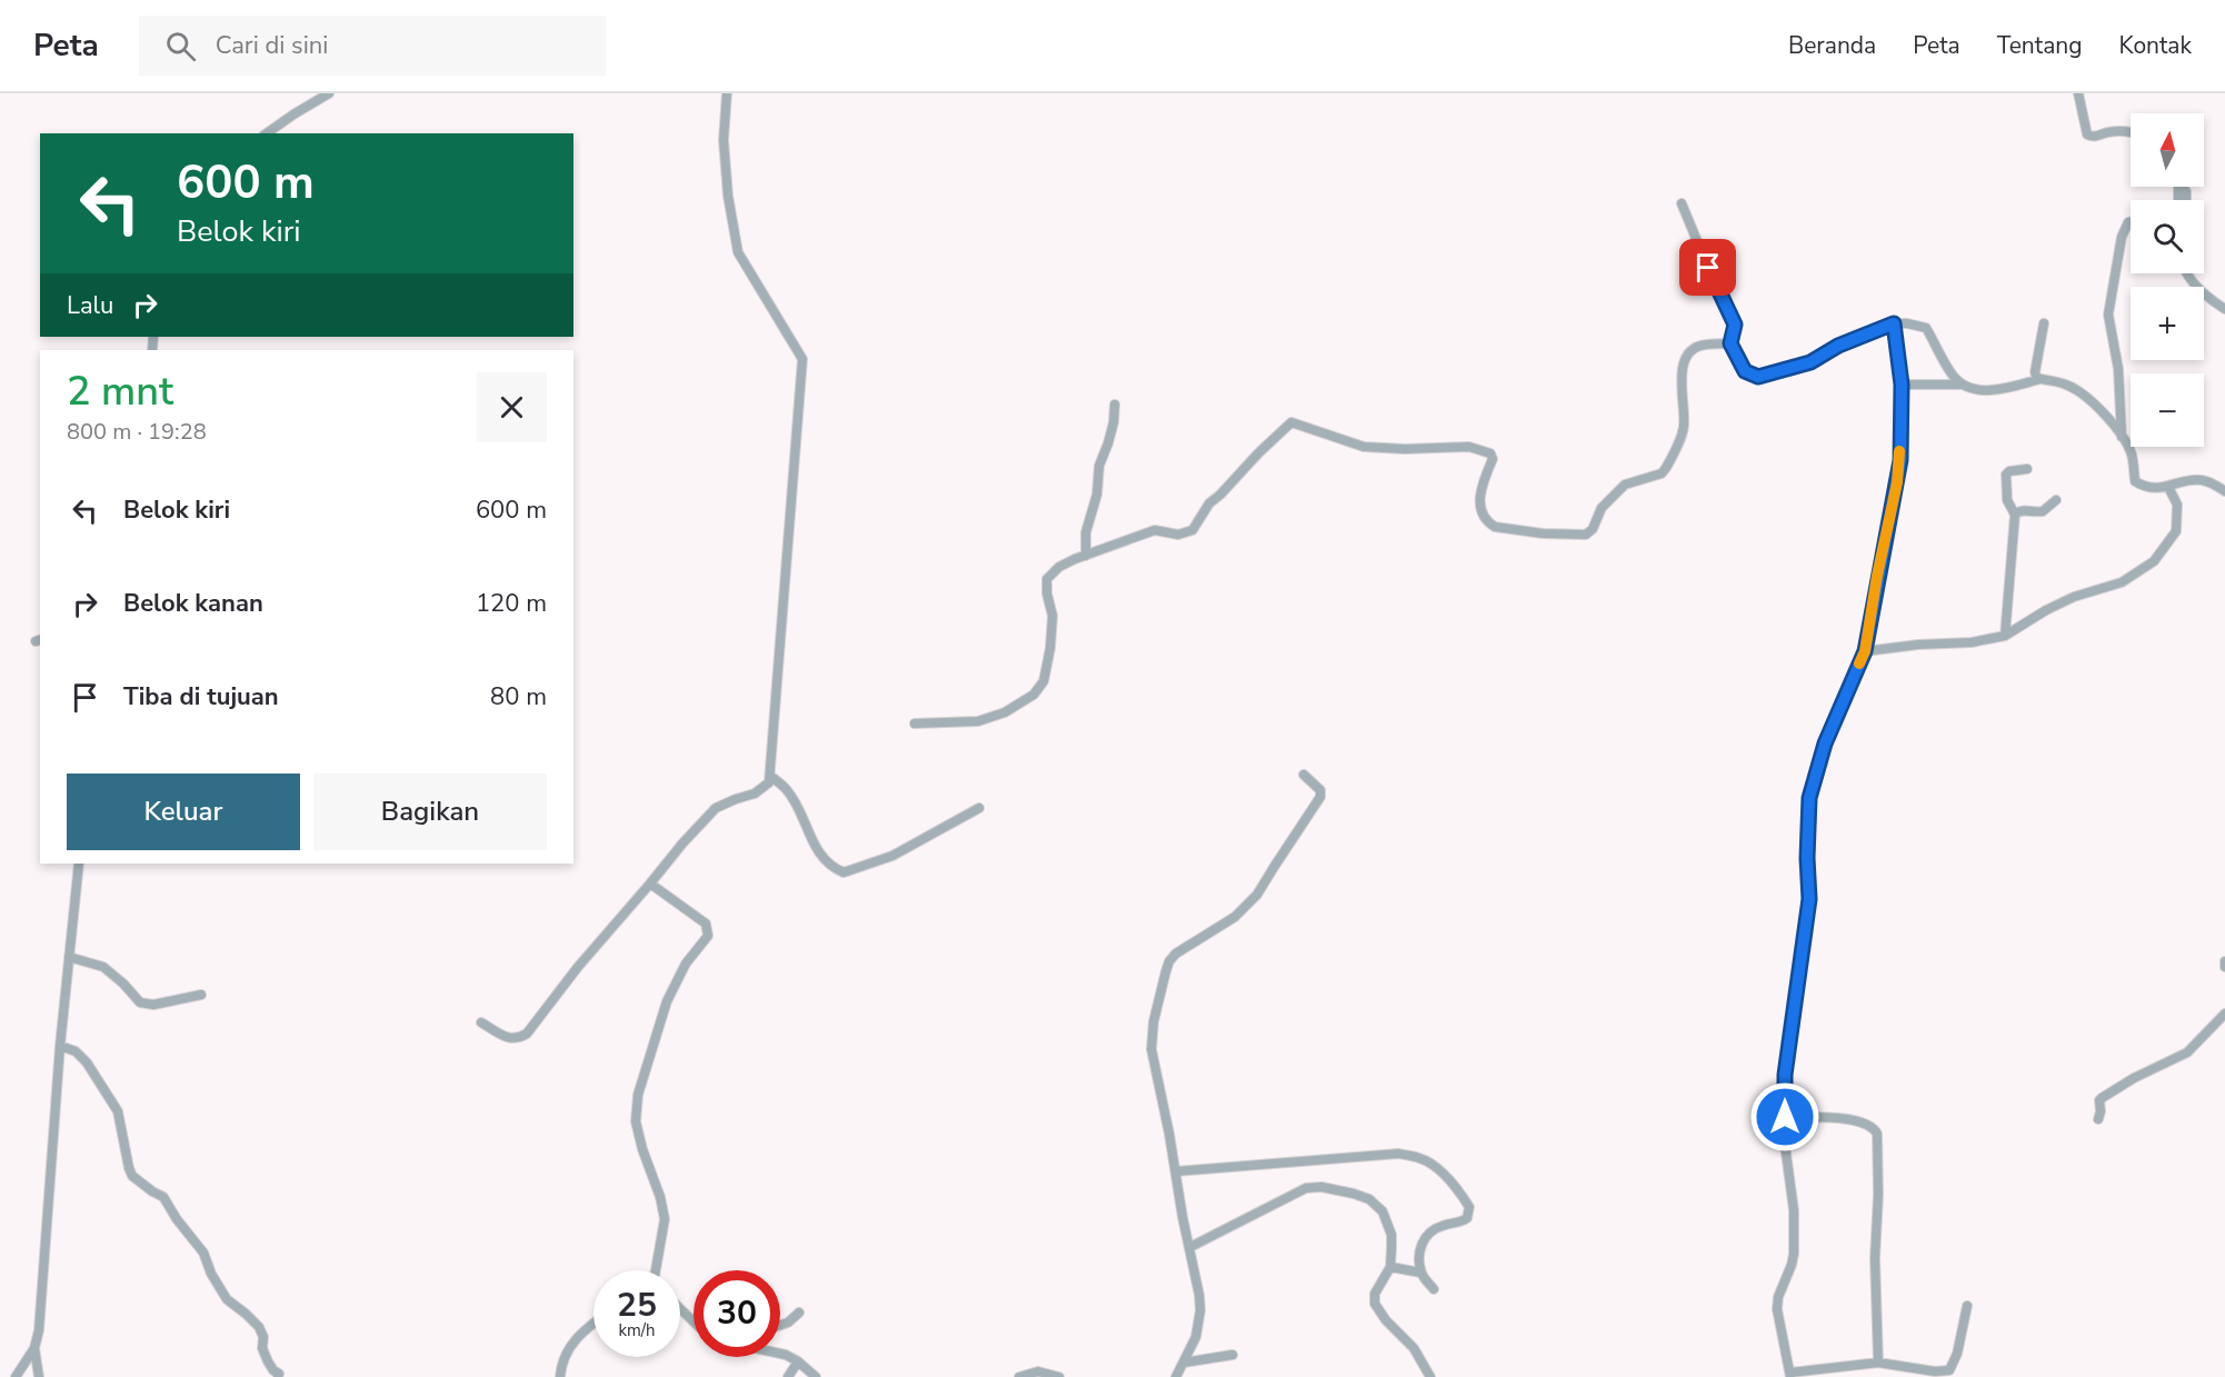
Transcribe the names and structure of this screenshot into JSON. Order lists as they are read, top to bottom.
{
  "north": "top",
  "page": {
    "header": "Peta",
    "search": "Cari di sini",
    "nav": [
      "Beranda",
      "Peta",
      "Tentang",
      "Kontak"
    ],
    "map_buttons": ["+", "−"],
    "turn": ["600 m", "Belok kiri"],
    "then": "Lalu",
    "heading": ["2 mnt", "800 m · 19:28"],
    "list": [
      {
        "name": "Belok kiri",
        "value": "600 m"
      },
      {
        "name": "Belok kanan",
        "value": "120 m"
      },
      {
        "name": "Tiba di tujuan",
        "value": "80 m"
      }
    ],
    "buttons": ["Keluar", "Bagikan"],
    "speed": "25 km/h",
    "limit": "30"
  }
}
